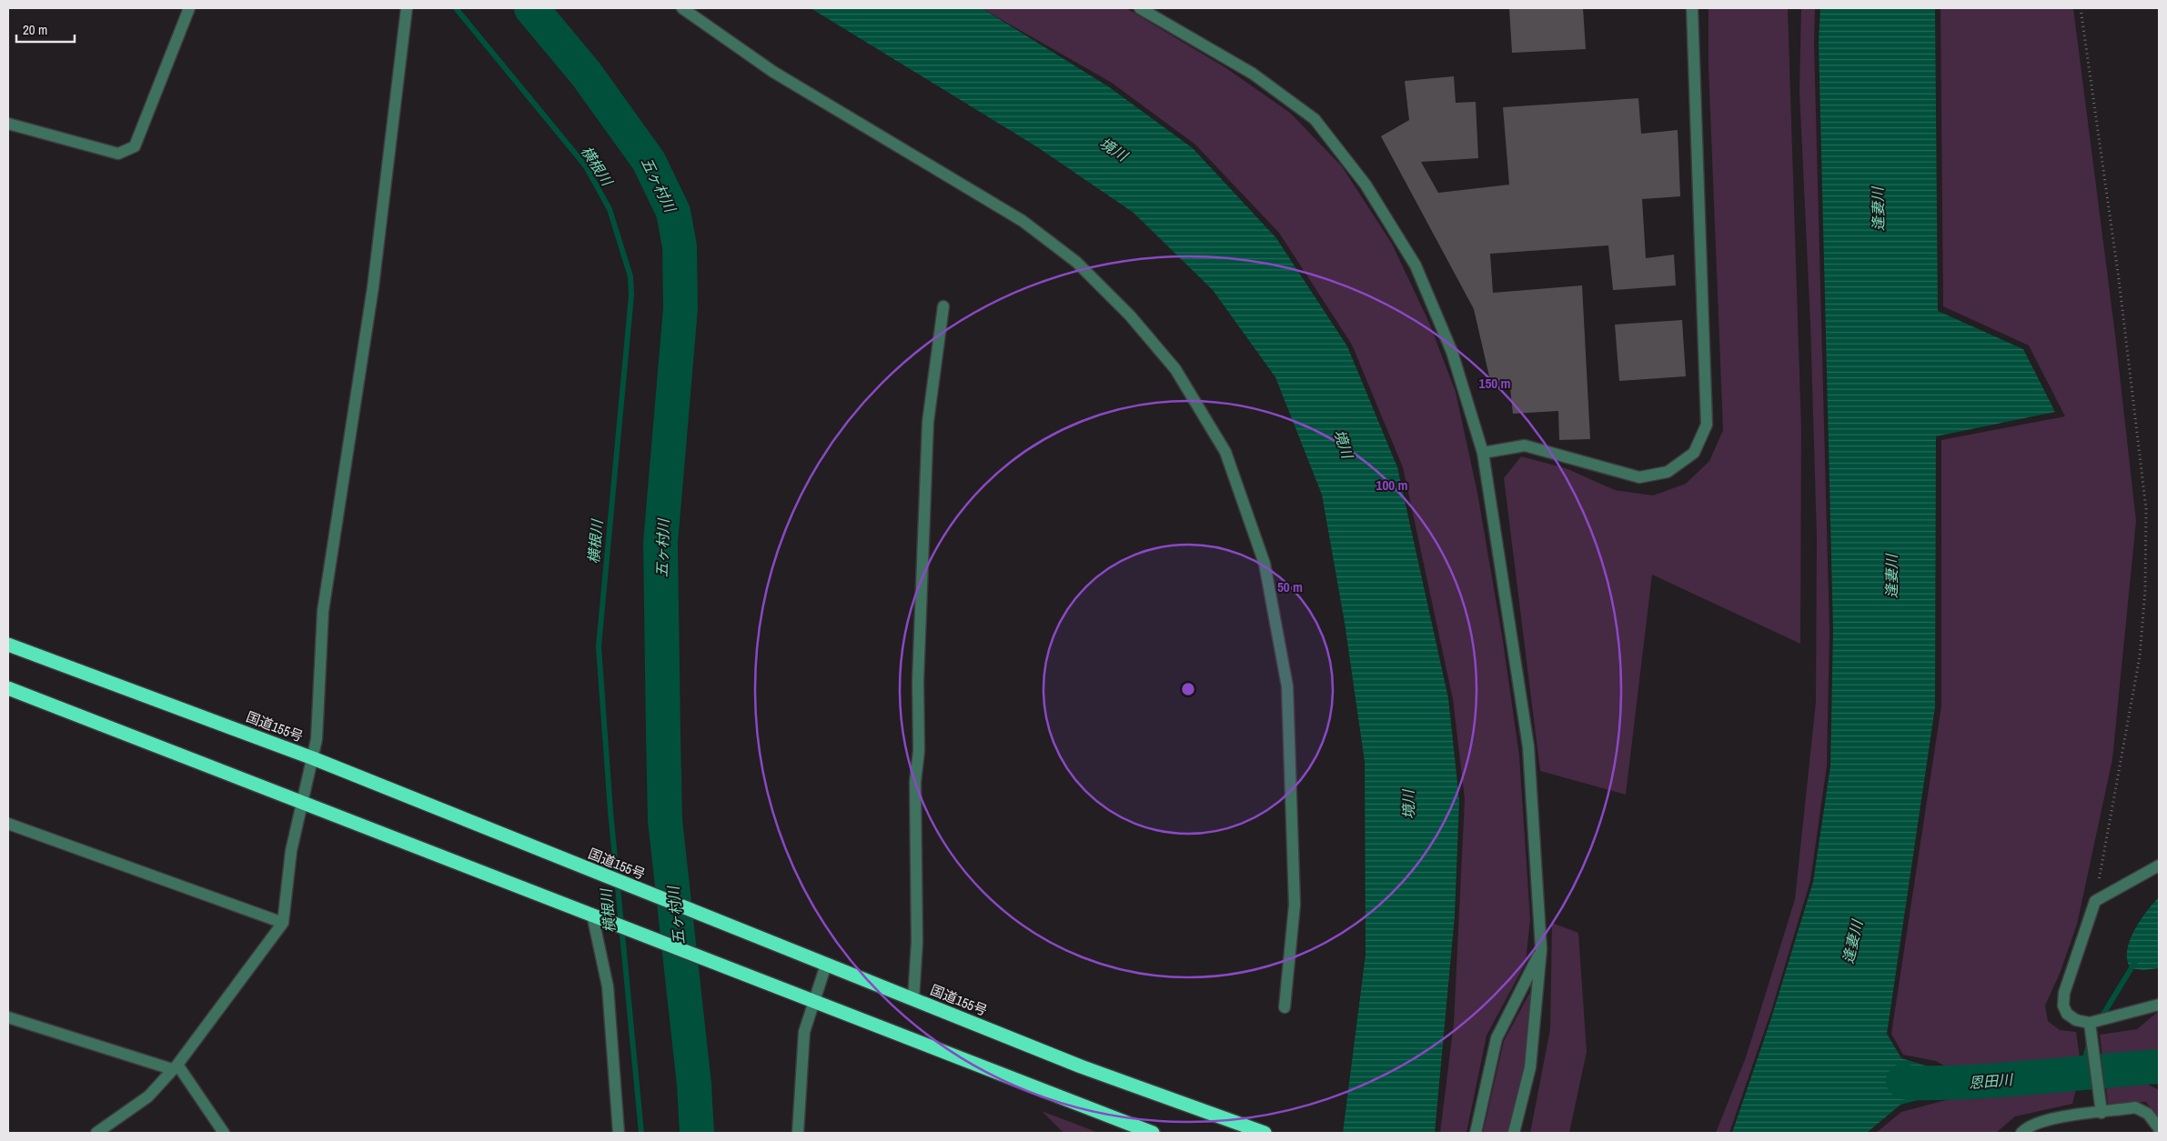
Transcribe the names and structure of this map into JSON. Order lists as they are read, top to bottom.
{
  "streets": {
    "highway": ["国道155号"]
  },
  "water": [
    "境川",
    "横根川",
    "五ヶ村川",
    "逢妻川",
    "恩田川"
  ],
  "scale_bar": "20 m",
  "rings": ["150 m", "100 m", "50 m"]
}
